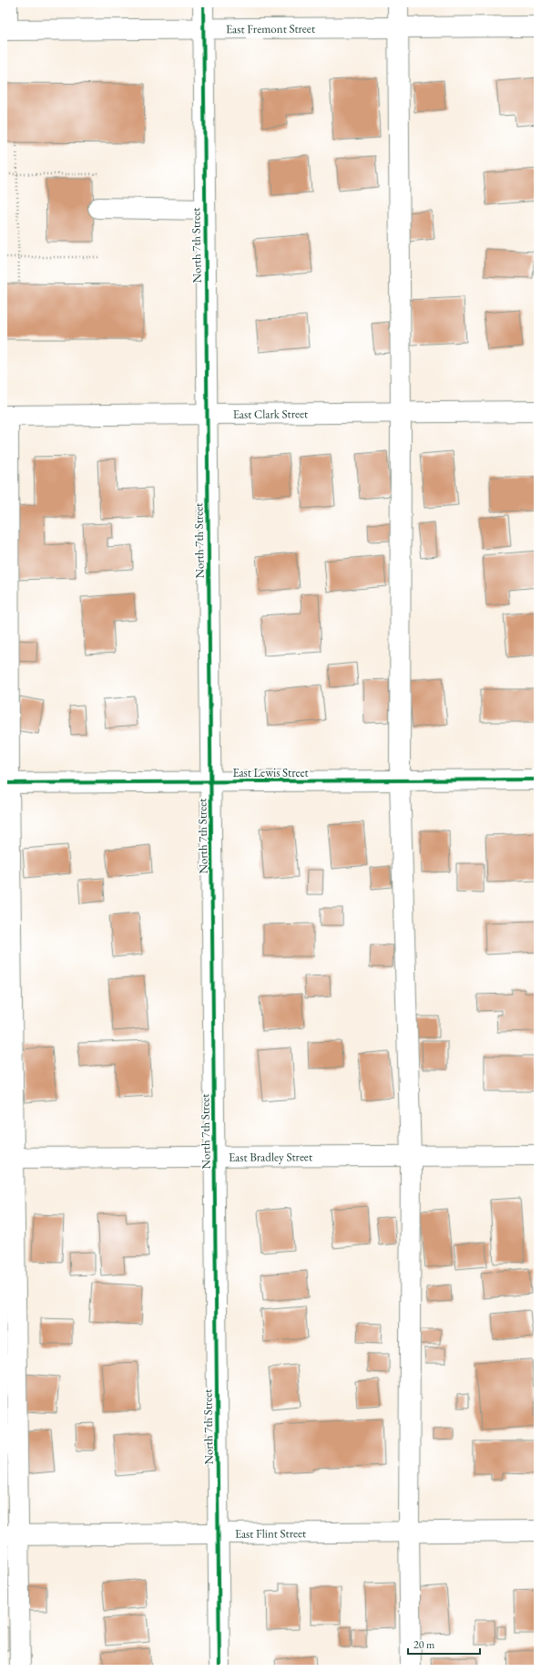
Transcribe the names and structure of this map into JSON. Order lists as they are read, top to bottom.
{
  "streets": {
    "street": [
      "East Fremont Street",
      "North 7th Street",
      "East Clark Street",
      "East Lewis Street",
      "East Bradley Street",
      "East Flint Street"
    ]
  },
  "crossings": [
    ["East Fremont Street", "North 7th Street"],
    ["North 7th Street", "East Clark Street"],
    ["North 7th Street", "East Lewis Street"],
    ["North 7th Street", "East Bradley Street"],
    ["North 7th Street", "East Flint Street"]
  ],
  "scale_bar": "20 m"
}
